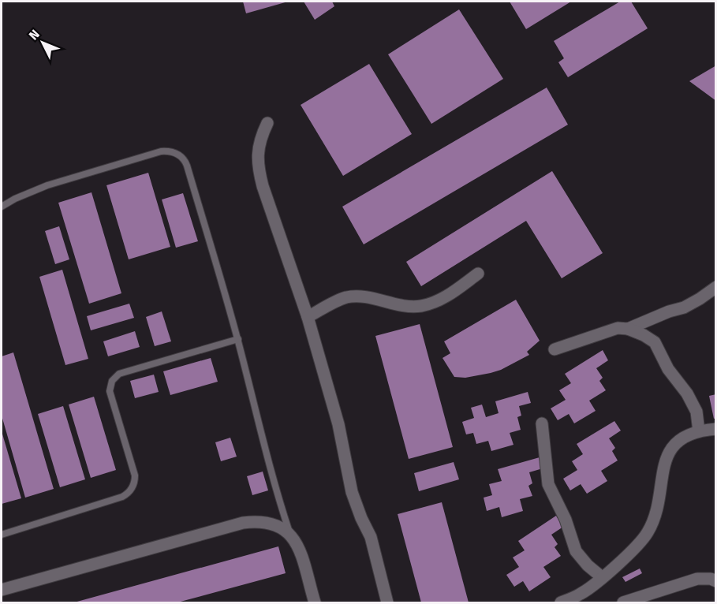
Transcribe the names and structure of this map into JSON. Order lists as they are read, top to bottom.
{
  "north": "top left"
}
